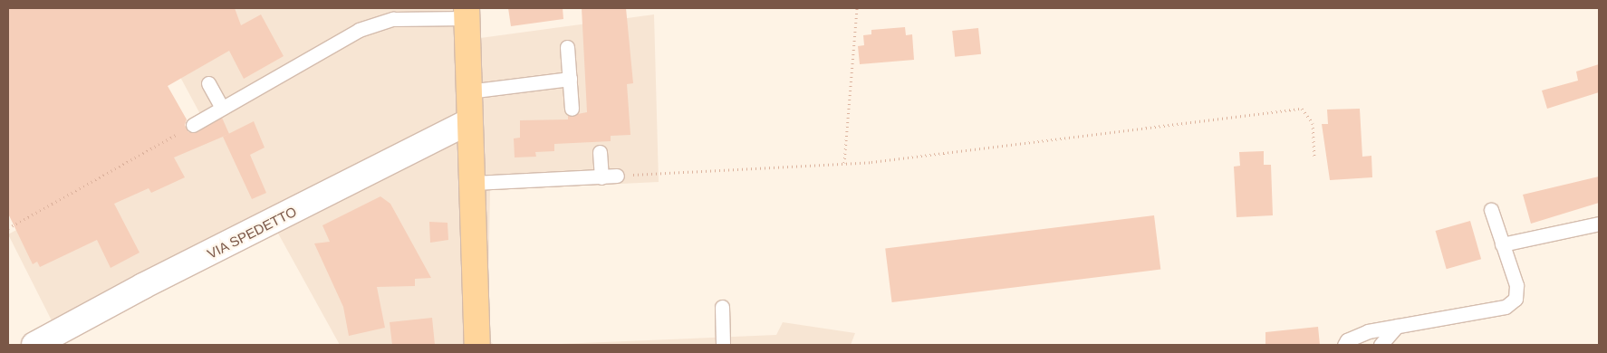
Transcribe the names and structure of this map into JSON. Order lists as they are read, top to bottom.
{
  "streets": {
    "street": ["VIA SPEDETTO"]
  }
}
